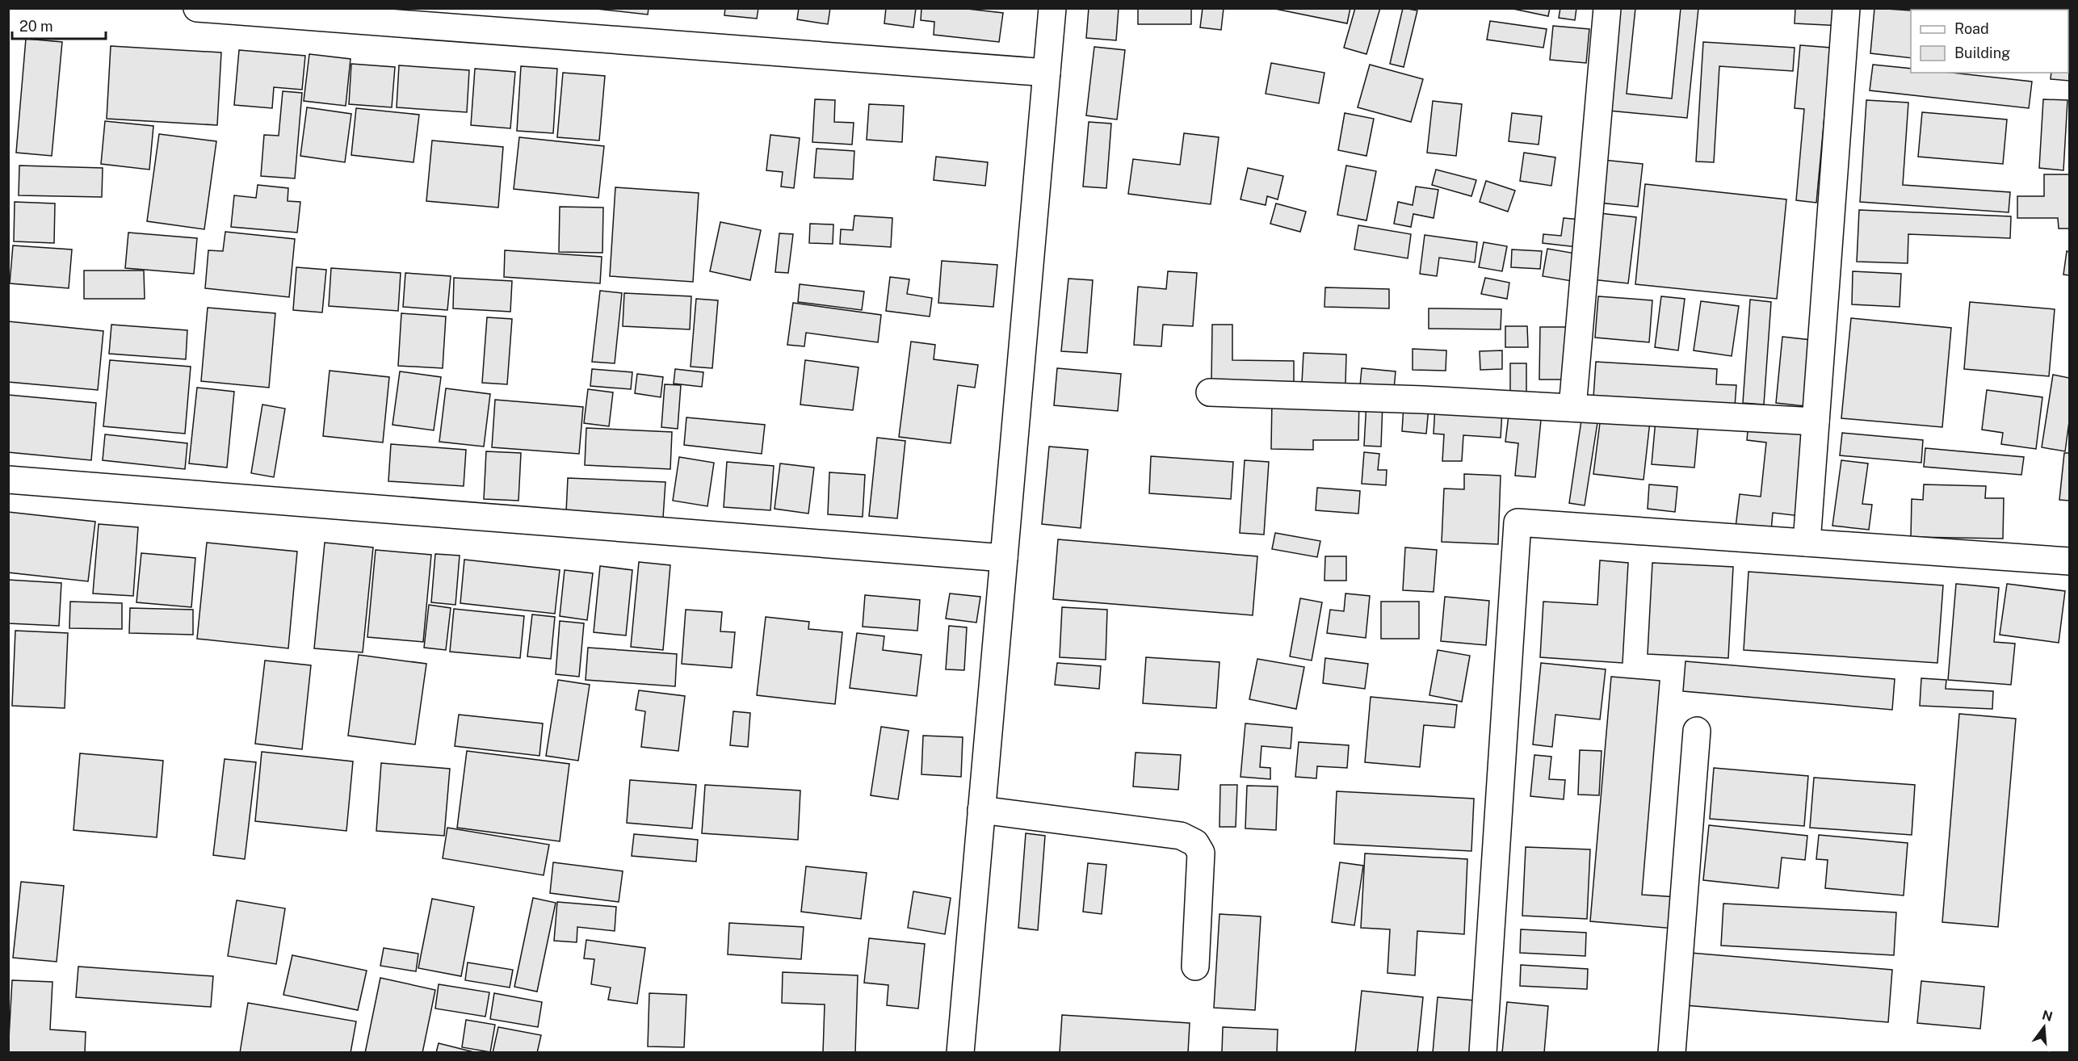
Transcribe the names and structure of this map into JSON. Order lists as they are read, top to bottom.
{
  "legend": ["Road", "Building"],
  "scale_bar": "20 m",
  "north": "top"
}
